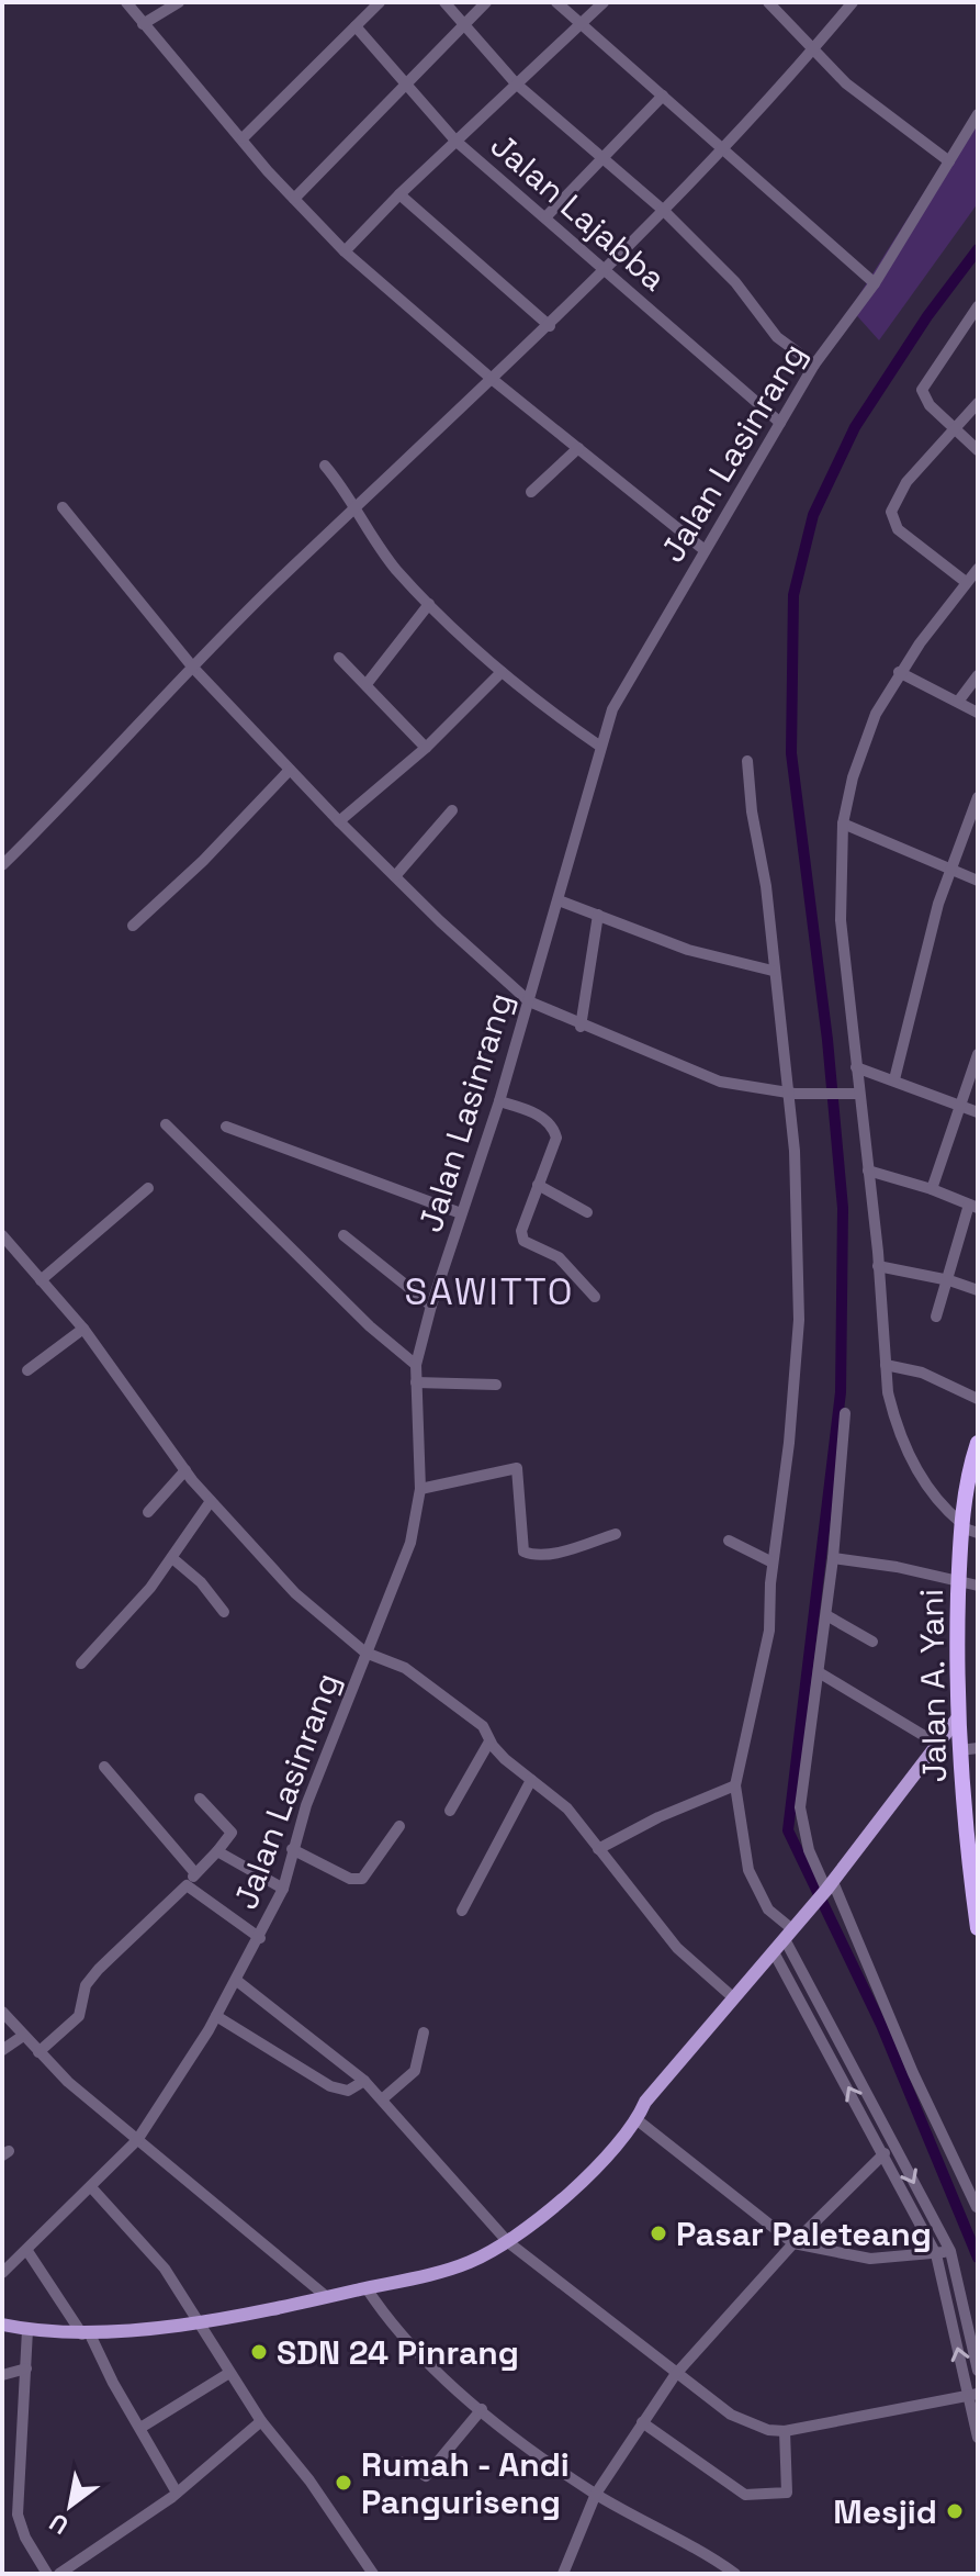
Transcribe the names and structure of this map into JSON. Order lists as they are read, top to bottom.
{
  "streets": {
    "highway": ["Jalan A. Yani"],
    "street": ["Jalan Lajabba", "Jalan Lasinrang"]
  },
  "crossings": [
    ["Jalan Lajabba", "Jalan Lasinrang"]
  ],
  "districts": ["SAWITTO"],
  "places": [
    "Pasar Paleteang",
    "SDN 24 Pinrang",
    "Rumah - Andi Panguriseng",
    "Mesjid"
  ],
  "north": "bottom left"
}
